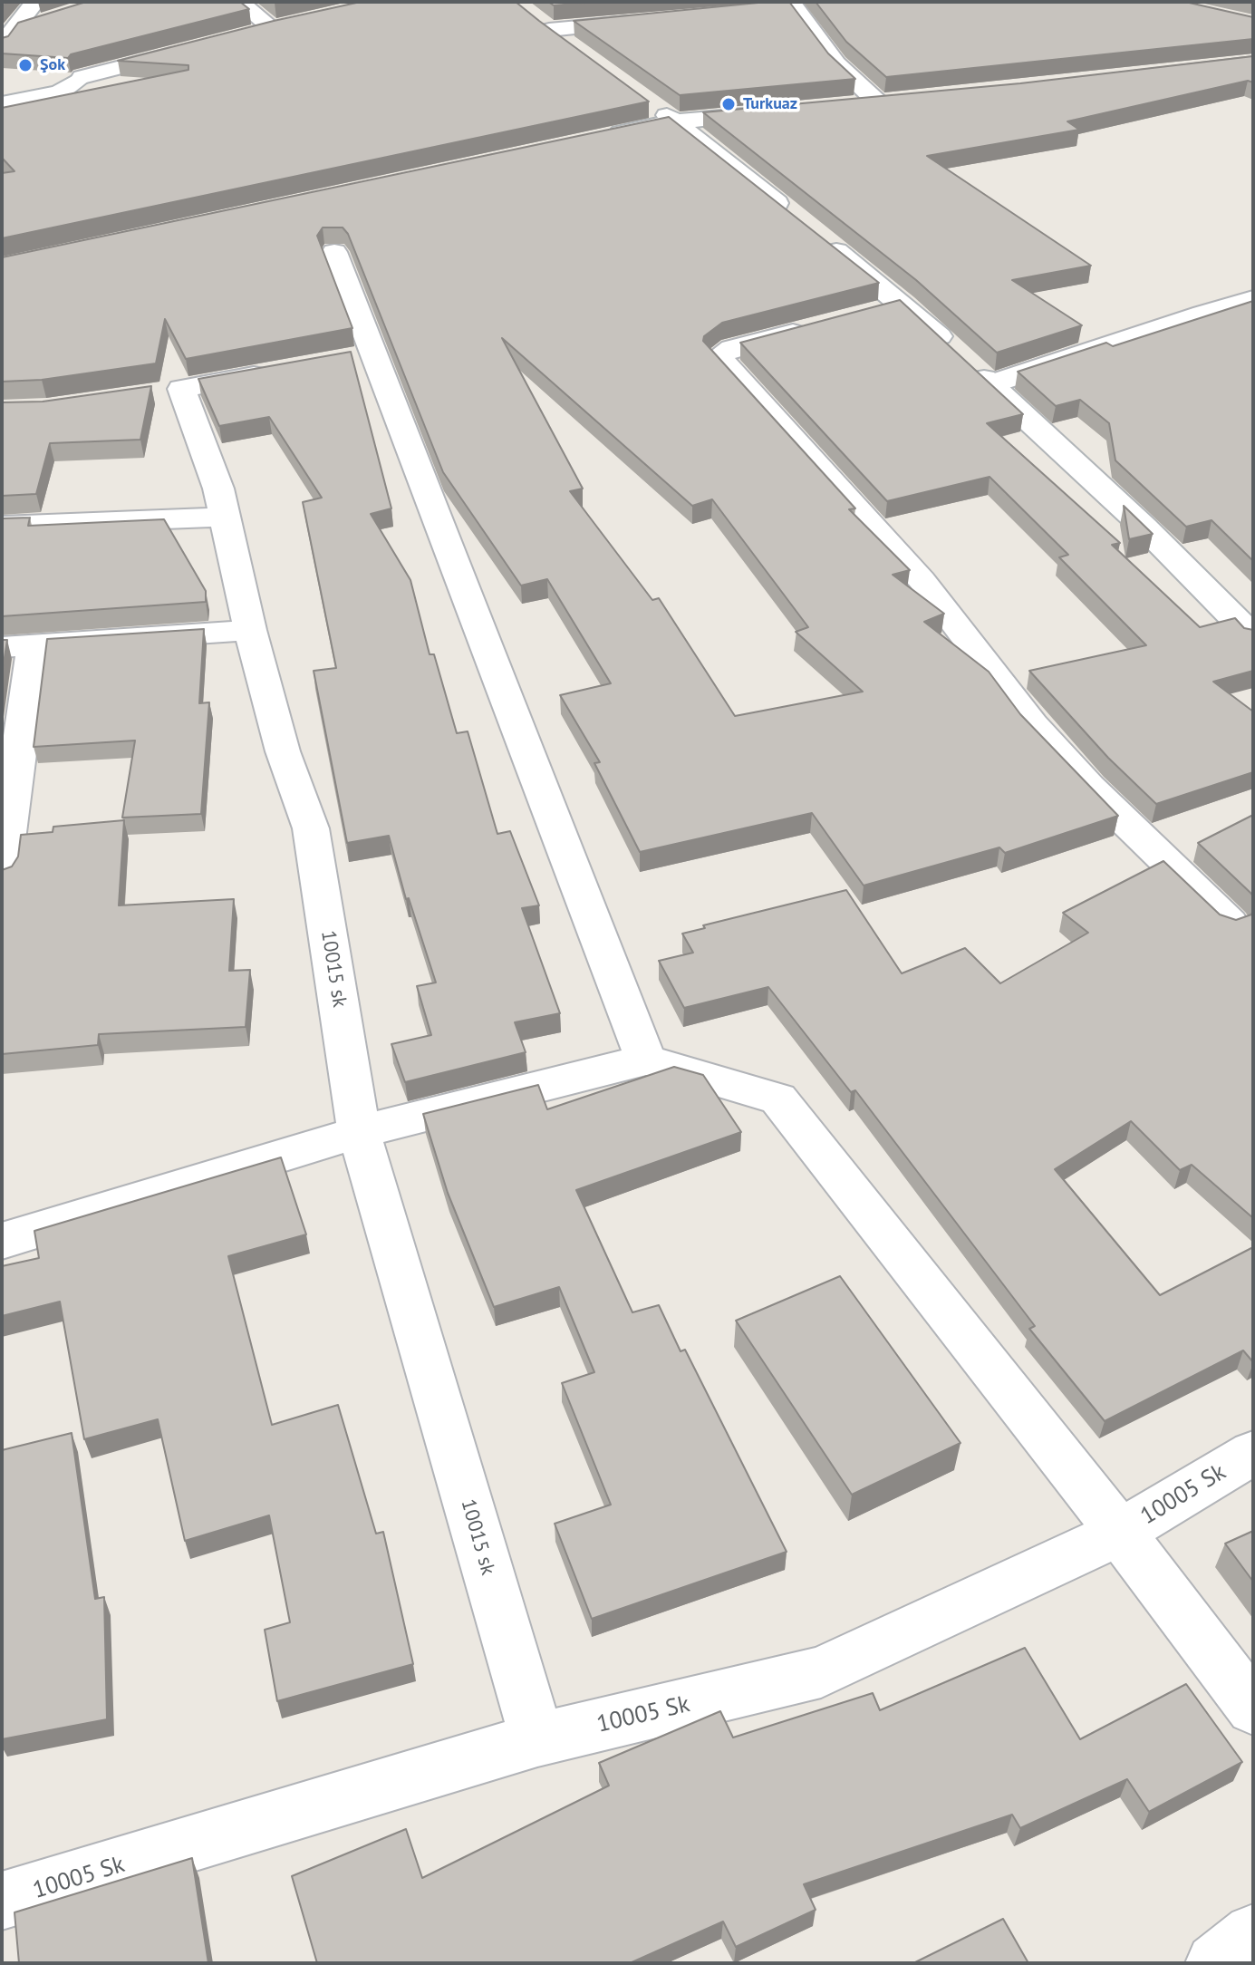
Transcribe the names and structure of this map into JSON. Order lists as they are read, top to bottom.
{
  "streets": {
    "street": ["10015 sk", "10005 Sk"]
  },
  "crossings": [
    ["10015 sk", "10005 Sk"]
  ],
  "places": ["Şok", "Turkuaz"]
}
